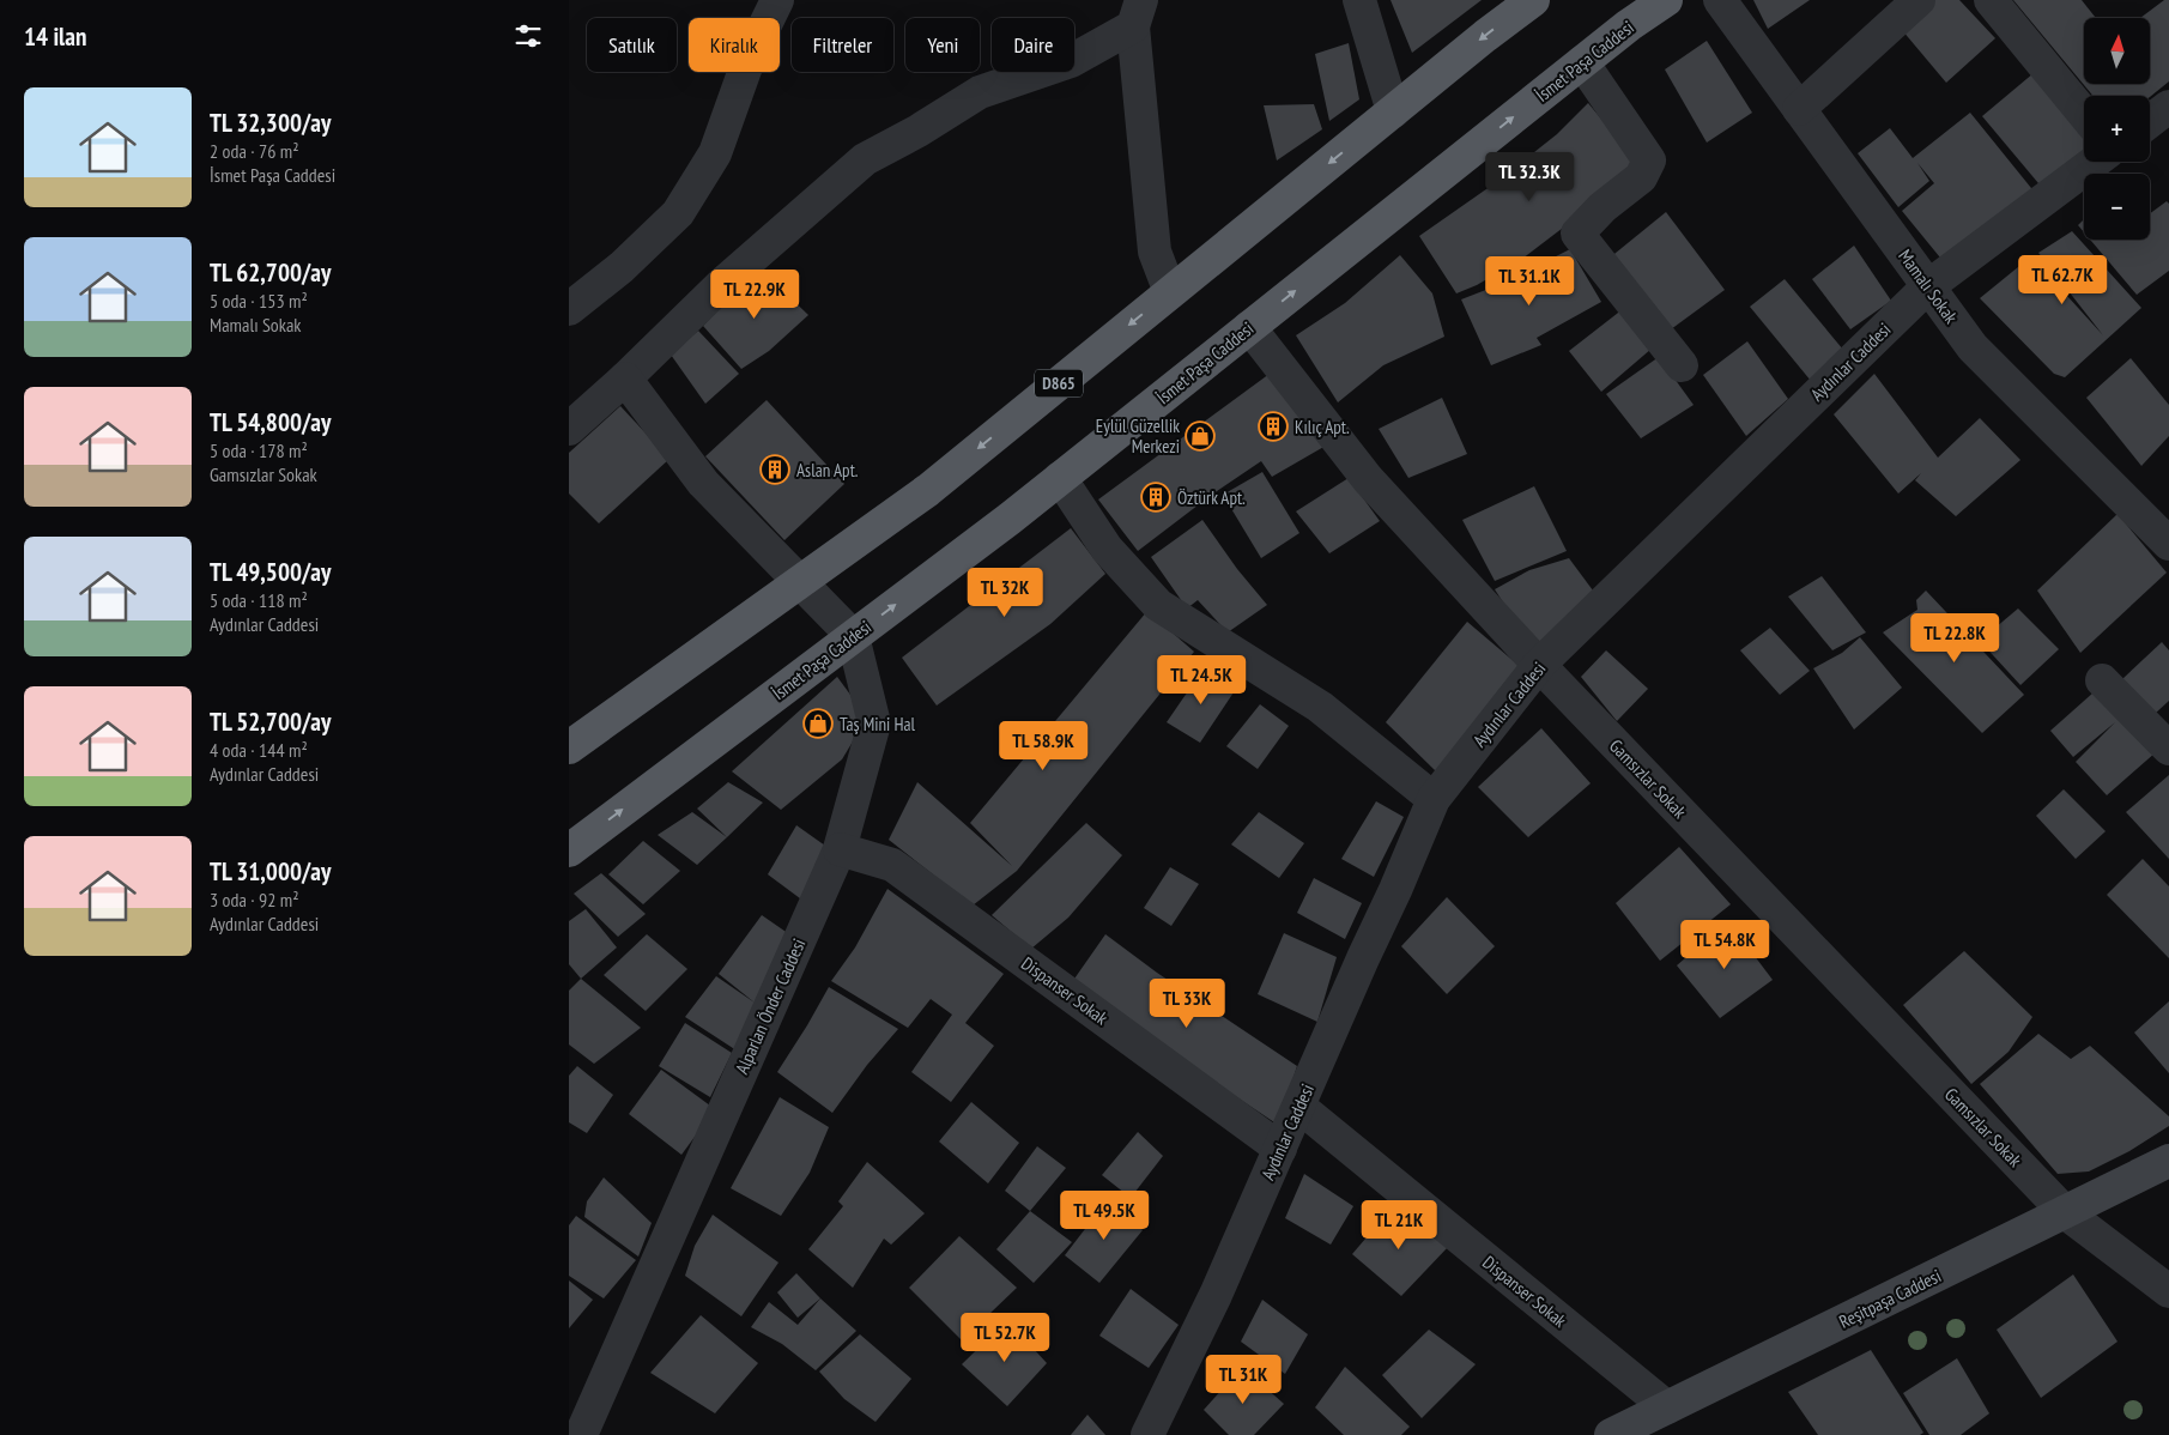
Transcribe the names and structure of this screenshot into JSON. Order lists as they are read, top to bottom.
{
  "streets": {
    "highway": ["İsmet Paşa Caddesi", "D865"],
    "main road": ["Reşitpaşa Caddesi"],
    "street": [
      "Mamalı Sokak",
      "Aydınlar Caddesi",
      "Gamsızlar Sokak",
      "Dispanser Sokak",
      "Alparlan Önder Caddesi"
    ]
  },
  "crossings": [
    ["İsmet Paşa Caddesi", "Gamsızlar Sokak"],
    ["İsmet Paşa Caddesi", "Alparlan Önder Caddesi"],
    ["Mamalı Sokak", "Aydınlar Caddesi"],
    ["Aydınlar Caddesi", "Gamsızlar Sokak"],
    ["Aydınlar Caddesi", "Dispanser Sokak"],
    ["D865", "Alparlan Önder Caddesi"],
    ["Gamsızlar Sokak", "Reşitpaşa Caddesi"],
    ["Dispanser Sokak", "Alparlan Önder Caddesi"],
    ["Dispanser Sokak", "Reşitpaşa Caddesi"]
  ],
  "places": {
    "building": ["Kılıç Apt.", "Aslan Apt.", "Öztürk Apt."],
    "shop": ["Eylül Güzellik Merkezi", "Taş Mini Hal"]
  },
  "north": "top",
  "page": {
    "heading": "14 ilan",
    "map_buttons": ["+", "−"],
    "chip": [
      "Satılık",
      "Kiralık",
      "Filtreler",
      "Yeni",
      "Daire"
    ],
    "list": [
      {
        "name": "TL 32,300/ay",
        "note": "2 oda · 76 m² · İsmet Paşa Caddesi"
      },
      {
        "name": "TL 62,700/ay",
        "note": "5 oda · 153 m² · Mamalı Sokak"
      },
      {
        "name": "TL 54,800/ay",
        "note": "5 oda · 178 m² · Gamsızlar Sokak"
      },
      {
        "name": "TL 49,500/ay",
        "note": "5 oda · 118 m² · Aydınlar Caddesi"
      },
      {
        "name": "TL 52,700/ay",
        "note": "4 oda · 144 m² · Aydınlar Caddesi"
      },
      {
        "name": "TL 31,000/ay",
        "note": "3 oda · 92 m² · Aydınlar Caddesi"
      }
    ],
    "price": [
      "TL 32.3K",
      "TL 62.7K",
      "TL 31.1K",
      "TL 22.9K",
      "TL 32K",
      "TL 22.8K",
      "TL 24.5K",
      "TL 58.9K",
      "TL 54.8K",
      "TL 33K",
      "TL 49.5K",
      "TL 21K",
      "TL 52.7K",
      "TL 31K"
    ]
  }
}
